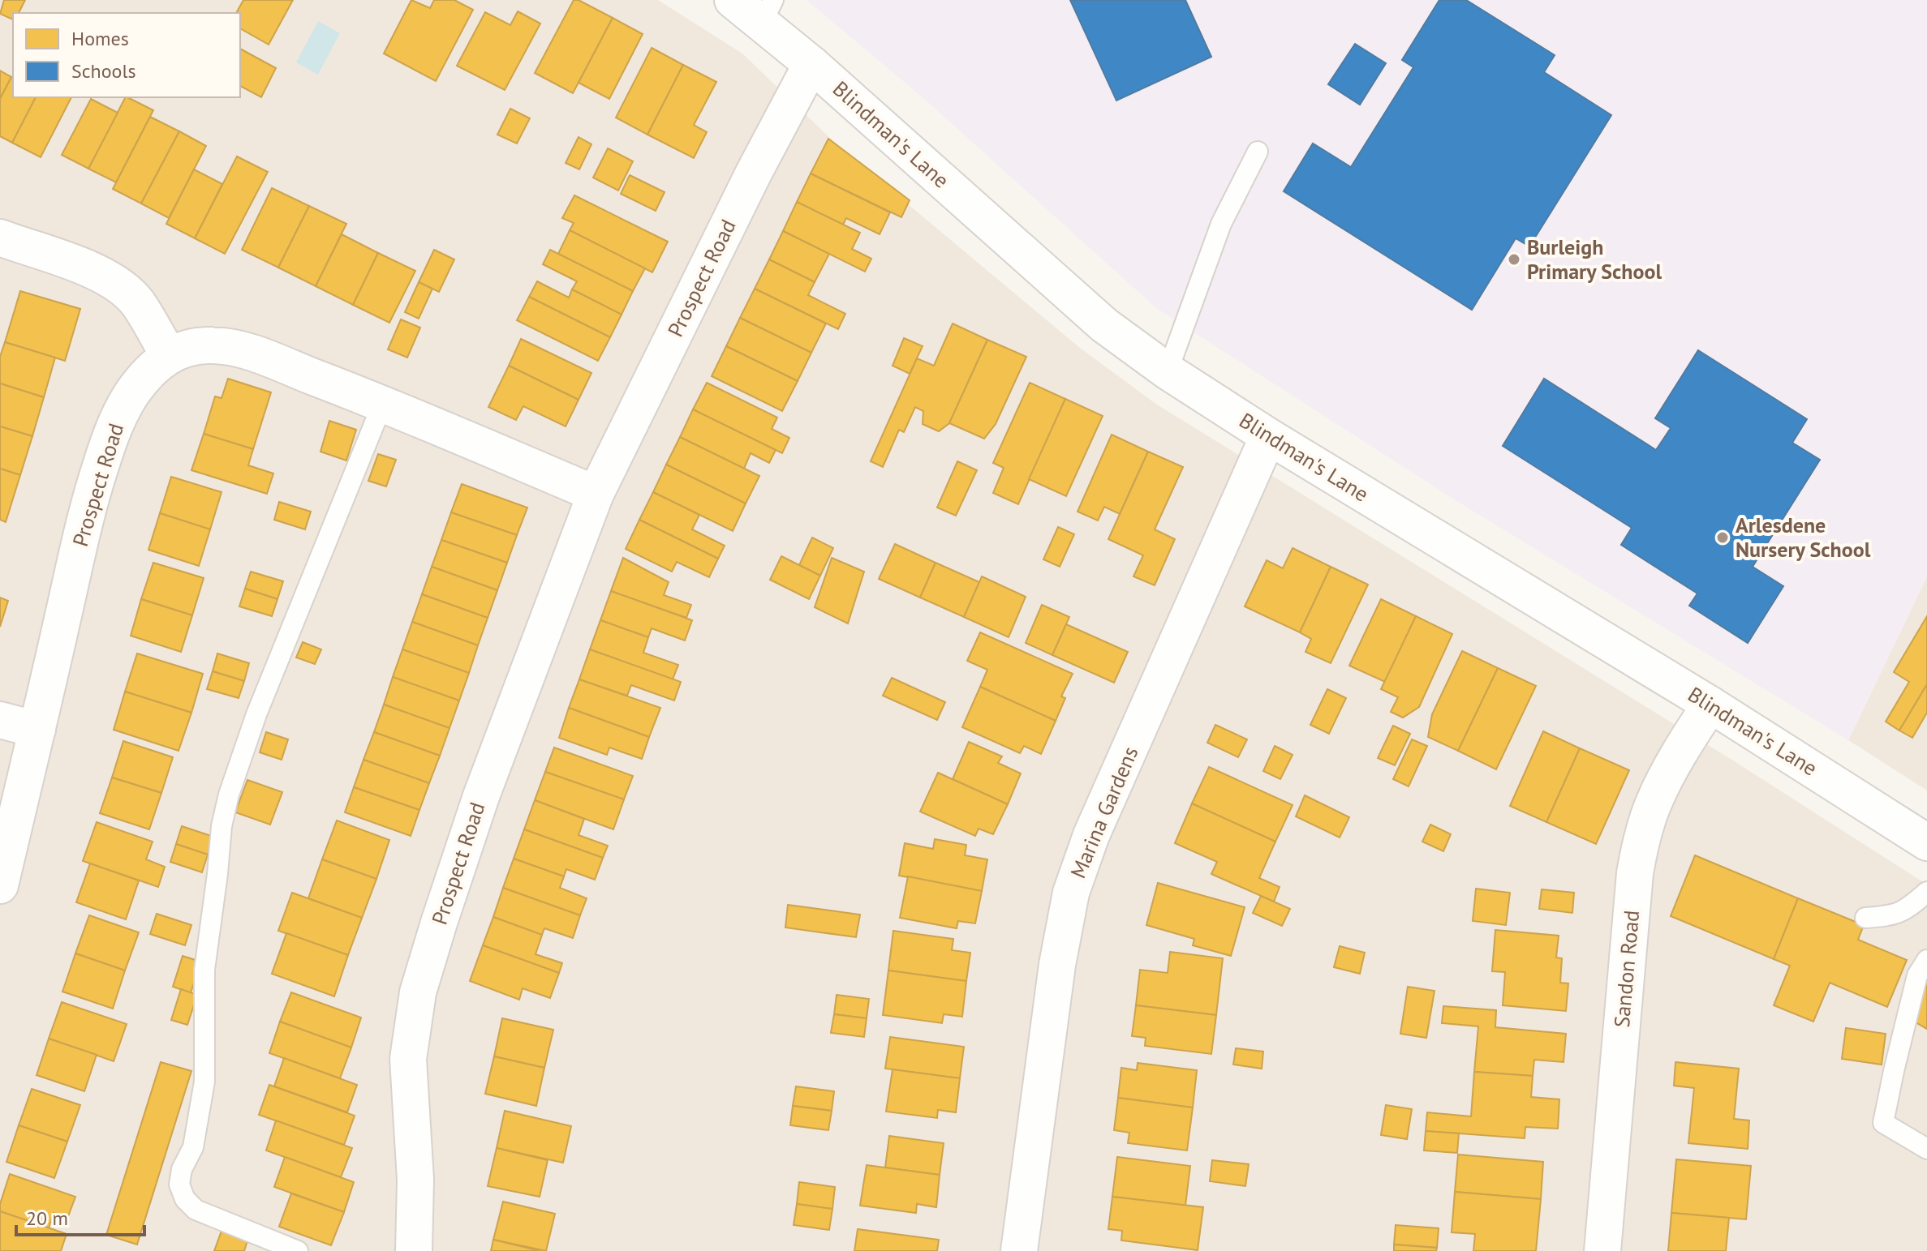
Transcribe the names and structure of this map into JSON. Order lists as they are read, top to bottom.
{
  "streets": {
    "street": [
      "Blindman's Lane",
      "Prospect Road",
      "Marina Gardens",
      "Sandon Road"
    ]
  },
  "crossings": [
    ["Blindman's Lane", "Prospect Road"],
    ["Blindman's Lane", "Marina Gardens"],
    ["Blindman's Lane", "Sandon Road"]
  ],
  "places": ["Burleigh Primary School", "Arlesdene Nursery School"],
  "legend": ["Homes", "Schools"],
  "scale_bar": "20 m"
}
